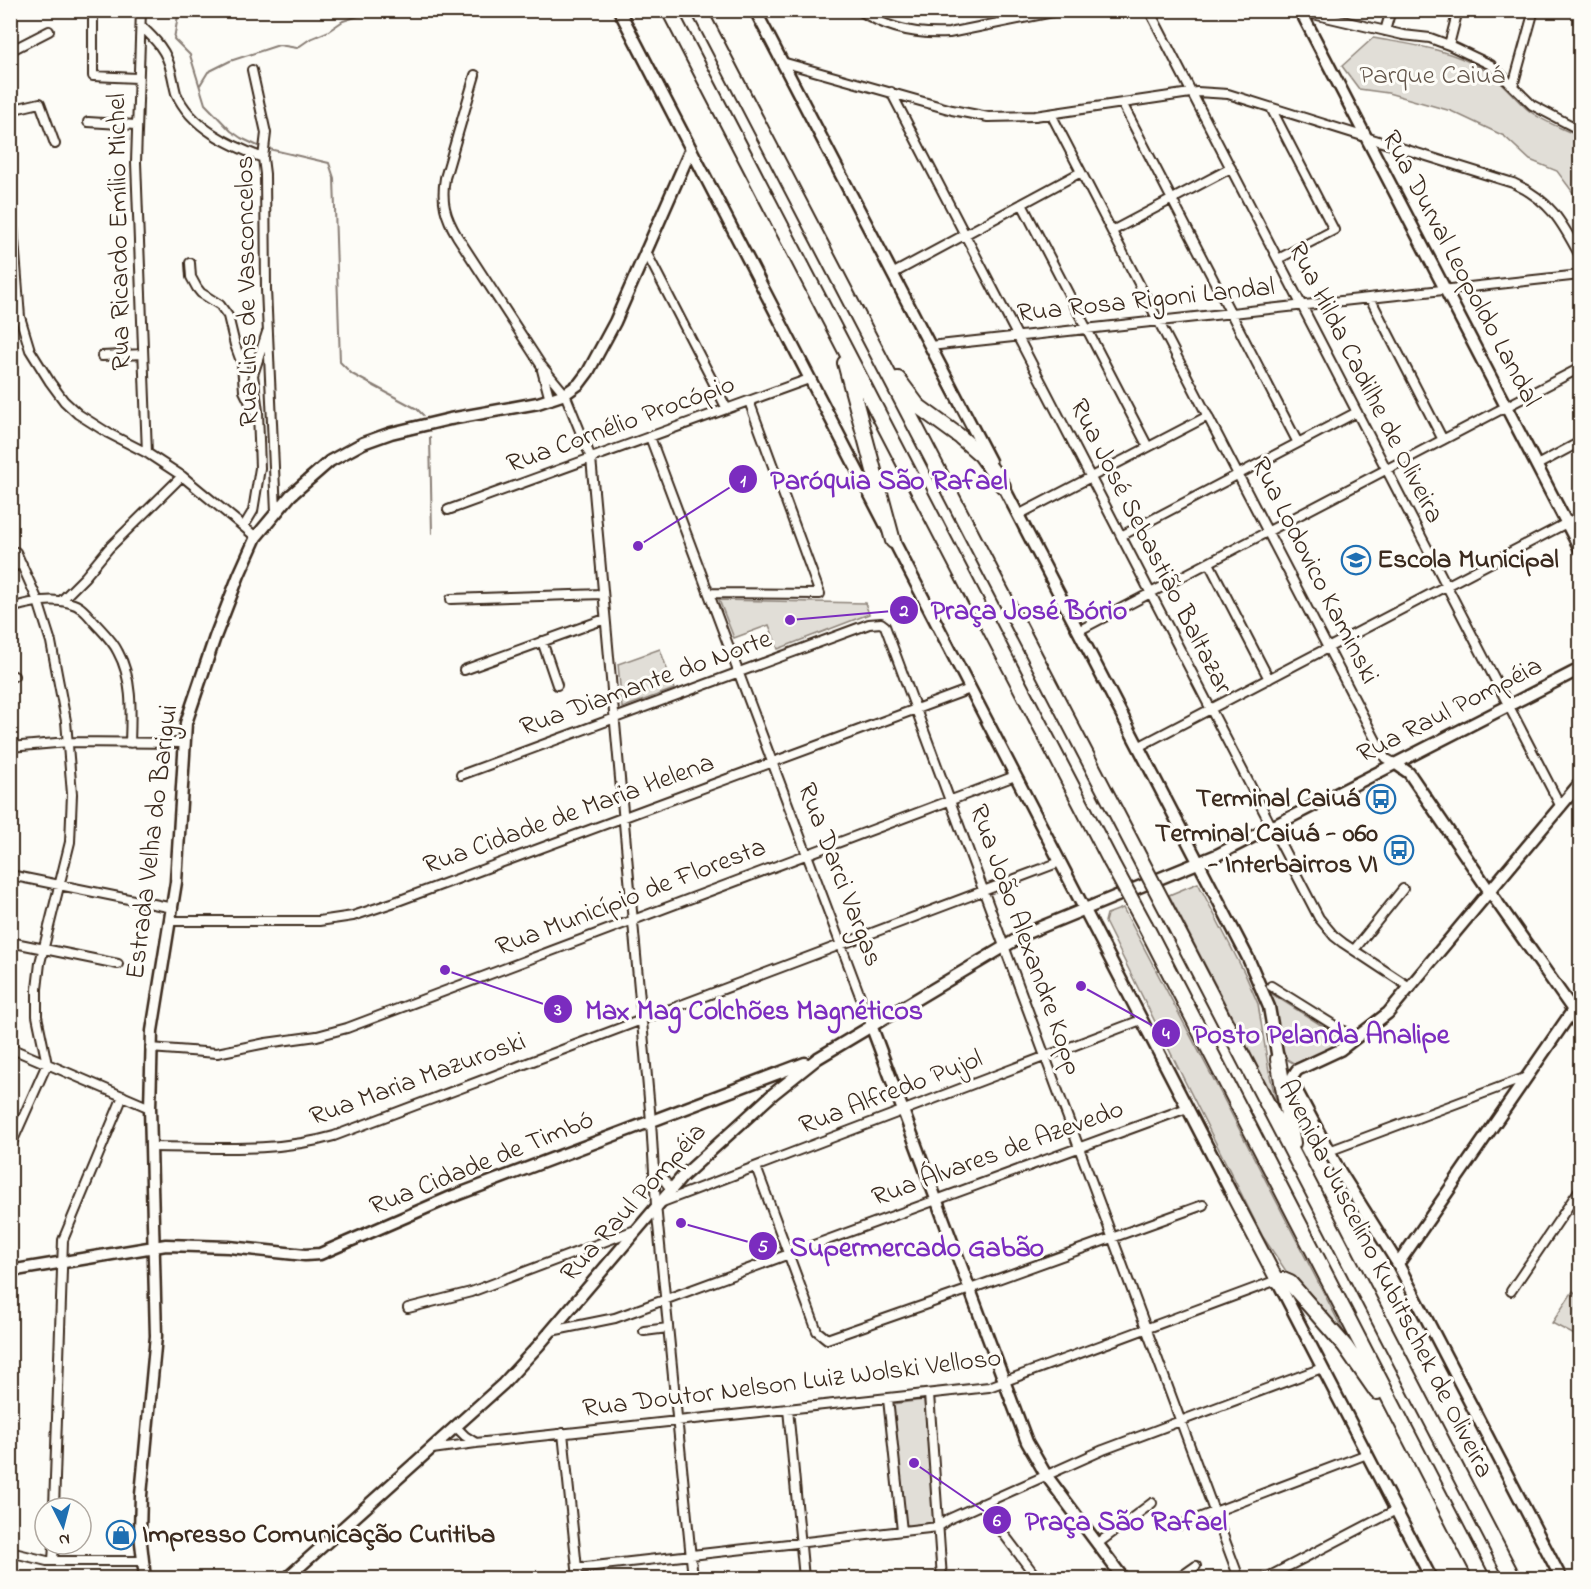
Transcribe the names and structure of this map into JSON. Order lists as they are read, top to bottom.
{
  "streets": {
    "highway": ["Avenida Juscelino Kubitschek de Oliveira"],
    "main road": [
      "Rua Durval Leopoldo Landal",
      "Rua Lodovico Kaminski",
      "Rua Raul Pompéia",
      "Estrada Velha do Barigui",
      "Rua Darci Vargas",
      "Rua Cidade de Timbó"
    ],
    "street": [
      "Rua Ricardo Emílio Michel",
      "Rua Lins de Vasconcelos",
      "Rua Rosa Rigoni Landal",
      "Rua Hilda Cadilhe de Oliveira",
      "Rua Cornélio Procópio",
      "Rua José Sebastião Baltazar",
      "Rua Diamante do Norte",
      "Rua Cidade de Maria Helena",
      "Rua Município de Floresta",
      "Rua João Alexandre Kopp",
      "Rua Maria Mazuroski",
      "Rua Alfredo Pujol",
      "Rua Álvares de Azevedo",
      "Rua Doutor Nelson Luiz Wolski Velloso"
    ]
  },
  "crossings": [
    ["Rua Durval Leopoldo Landal", "Rua Rosa Rigoni Landal"],
    ["Rua Lins de Vasconcelos", "Estrada Velha do Barigui"],
    ["Rua Rosa Rigoni Landal", "Rua Hilda Cadilhe de Oliveira"],
    ["Rua Rosa Rigoni Landal", "Rua José Sebastião Baltazar"],
    ["Rua Rosa Rigoni Landal", "Rua Lodovico Kaminski"],
    ["Rua Hilda Cadilhe de Oliveira", "Rua Raul Pompéia"],
    ["Rua Cornélio Procópio", "Rua Darci Vargas"],
    ["Rua José Sebastião Baltazar", "Rua Raul Pompéia"],
    ["Rua Lodovico Kaminski", "Rua Raul Pompéia"],
    ["Rua Diamante do Norte", "Rua Darci Vargas"],
    ["Rua Diamante do Norte", "Rua João Alexandre Kopp"],
    ["Rua Raul Pompéia", "Rua Darci Vargas"],
    ["Rua Raul Pompéia", "Rua João Alexandre Kopp"],
    ["Rua Raul Pompéia", "Rua Alfredo Pujol"],
    ["Rua Raul Pompéia", "Rua Álvares de Azevedo"],
    ["Rua Raul Pompéia", "Rua Cidade de Timbó"],
    ["Rua Raul Pompéia", "Rua Doutor Nelson Luiz Wolski Velloso"],
    ["Rua Cidade de Maria Helena", "Estrada Velha do Barigui"],
    ["Rua Cidade de Maria Helena", "Rua Darci Vargas"],
    ["Rua Cidade de Maria Helena", "Rua João Alexandre Kopp"],
    ["Estrada Velha do Barigui", "Rua Município de Floresta"],
    ["Estrada Velha do Barigui", "Rua Maria Mazuroski"],
    ["Estrada Velha do Barigui", "Rua Cidade de Timbó"],
    ["Rua Darci Vargas", "Rua Município de Floresta"],
    ["Rua Darci Vargas", "Rua Maria Mazuroski"],
    ["Rua Darci Vargas", "Rua Alfredo Pujol"],
    ["Rua Darci Vargas", "Rua Álvares de Azevedo"],
    ["Rua Darci Vargas", "Rua Doutor Nelson Luiz Wolski Velloso"],
    ["Rua Município de Floresta", "Rua João Alexandre Kopp"],
    ["Rua João Alexandre Kopp", "Rua Maria Mazuroski"],
    ["Rua João Alexandre Kopp", "Rua Alfredo Pujol"],
    ["Rua João Alexandre Kopp", "Rua Álvares de Azevedo"],
    ["Rua João Alexandre Kopp", "Rua Doutor Nelson Luiz Wolski Velloso"]
  ],
  "parks": ["Parque Caiuá"],
  "places": {
    "other": [
      "Paróquia São Rafael",
      "Praça José Bório",
      "Max Mag Colchões Magnéticos",
      "Posto Pelanda Analipe",
      "Supermercado Gabão",
      "Praça São Rafael"
    ],
    "school or university": ["Escola Municipal"],
    "bus stop": ["Terminal Caiuá", "Terminal Caiuá - 060 - Interbairros VI"],
    "shop": ["Impresso Comunicação Curitiba"]
  },
  "north": "bottom"
}
